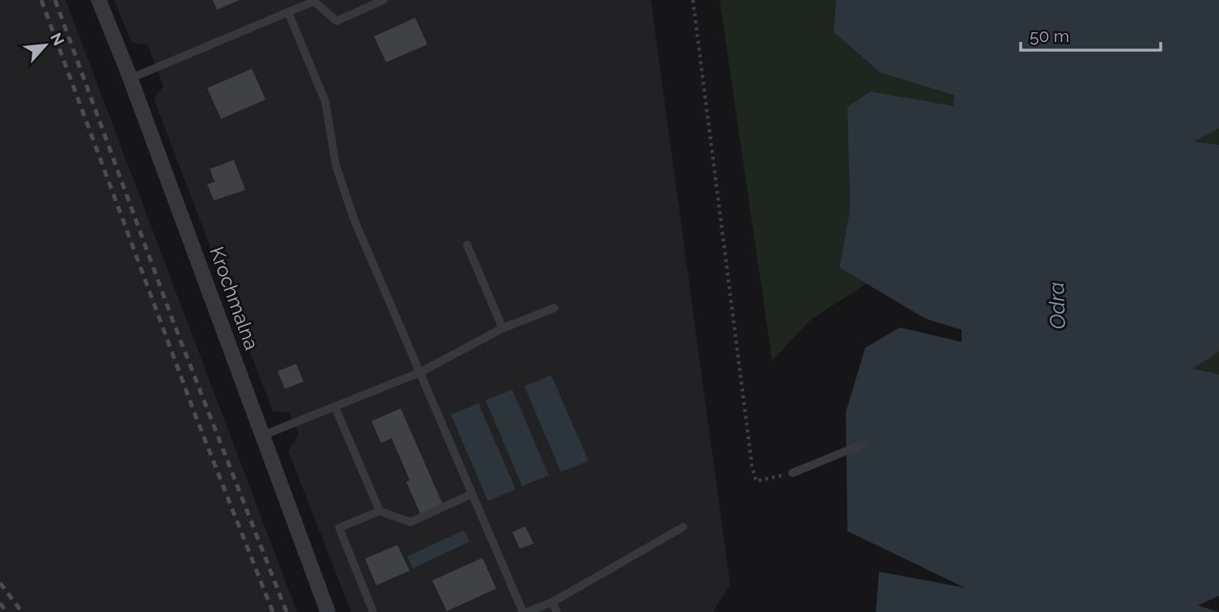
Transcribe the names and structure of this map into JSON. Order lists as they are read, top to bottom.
{
  "streets": {
    "street": ["Krochmalna"]
  },
  "water": ["Odra"],
  "scale_bar": "50 m",
  "north": "top right"
}
